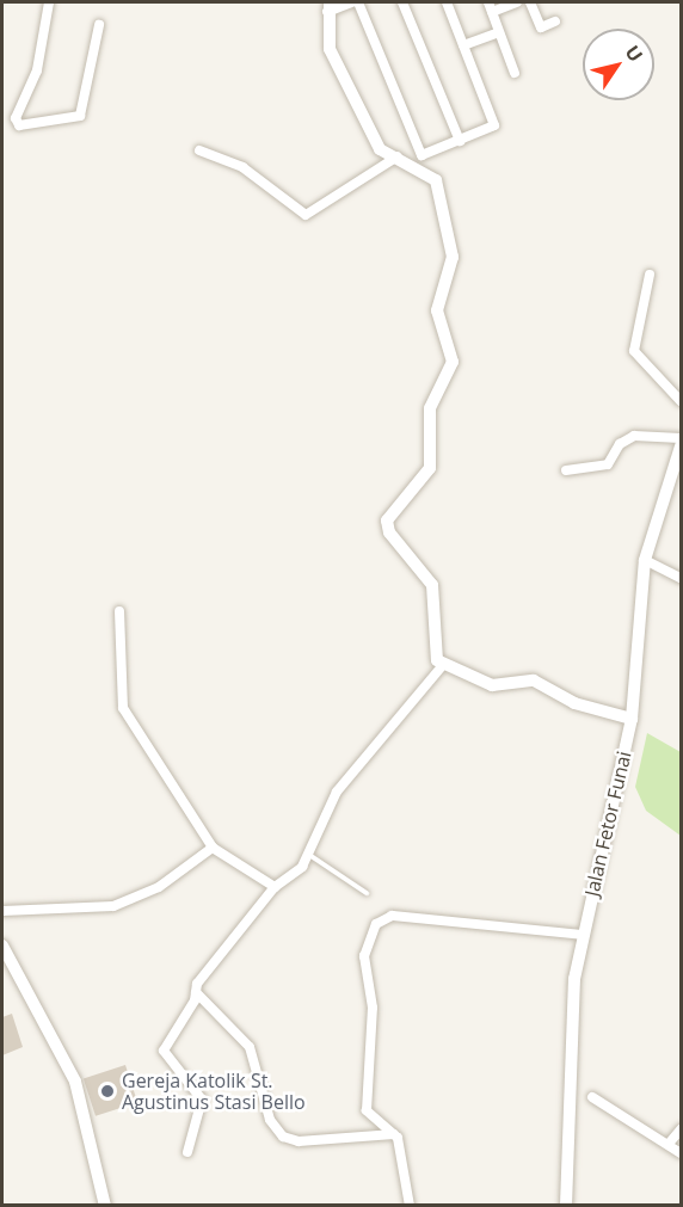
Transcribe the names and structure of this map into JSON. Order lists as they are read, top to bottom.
{
  "streets": {
    "street": ["Jalan Fetor Funai"]
  },
  "places": ["Gereja Katolik St. Agustinus Stasi Bello"],
  "north": "top right"
}
